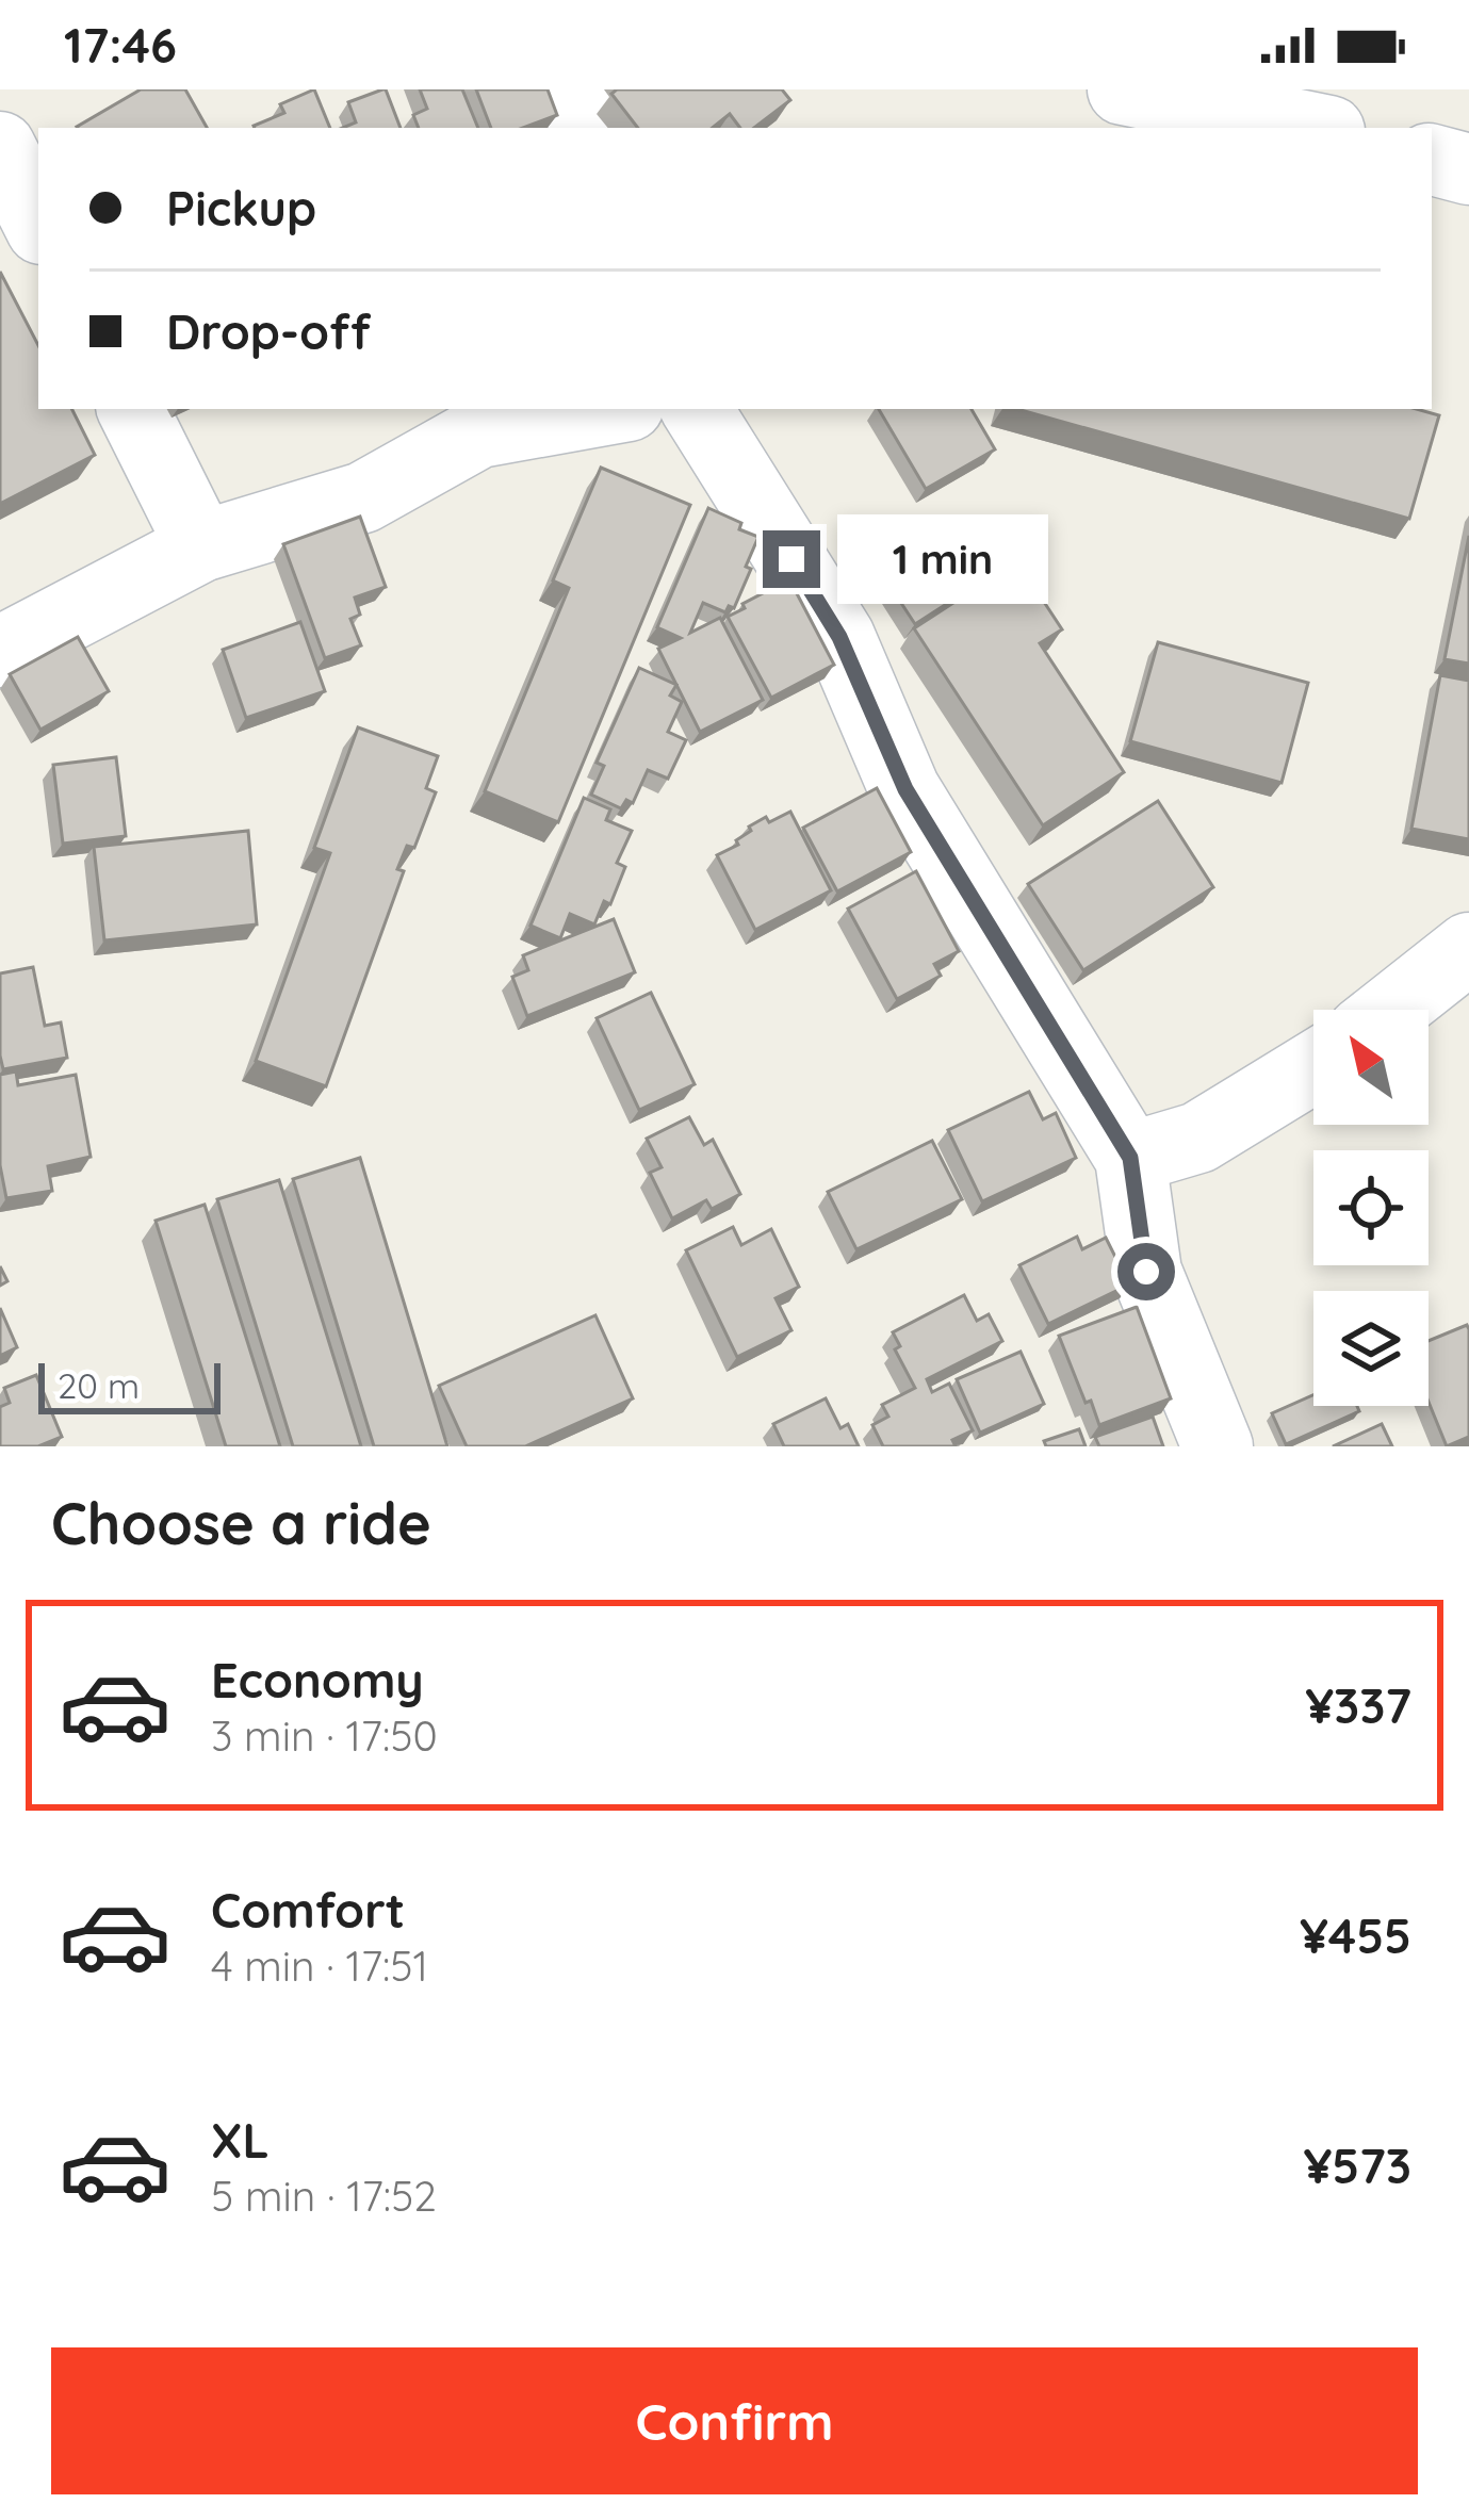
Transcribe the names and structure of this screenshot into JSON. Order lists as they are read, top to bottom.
{
  "scale_bar": "20 m",
  "north": "top left",
  "page": {
    "status": "17:46",
    "banner": ["Pickup", "Drop-off"],
    "bubble": "1 min",
    "scale": "20 m",
    "heading": "Choose a ride",
    "list": [
      {
        "name": "Economy",
        "note": "3 min · 17:50",
        "value": "¥337"
      },
      {
        "name": "Comfort",
        "note": "4 min · 17:51",
        "value": "¥455"
      },
      {
        "name": "XL",
        "note": "5 min · 17:52",
        "value": "¥573"
      }
    ],
    "buttons": "Confirm"
  }
}
